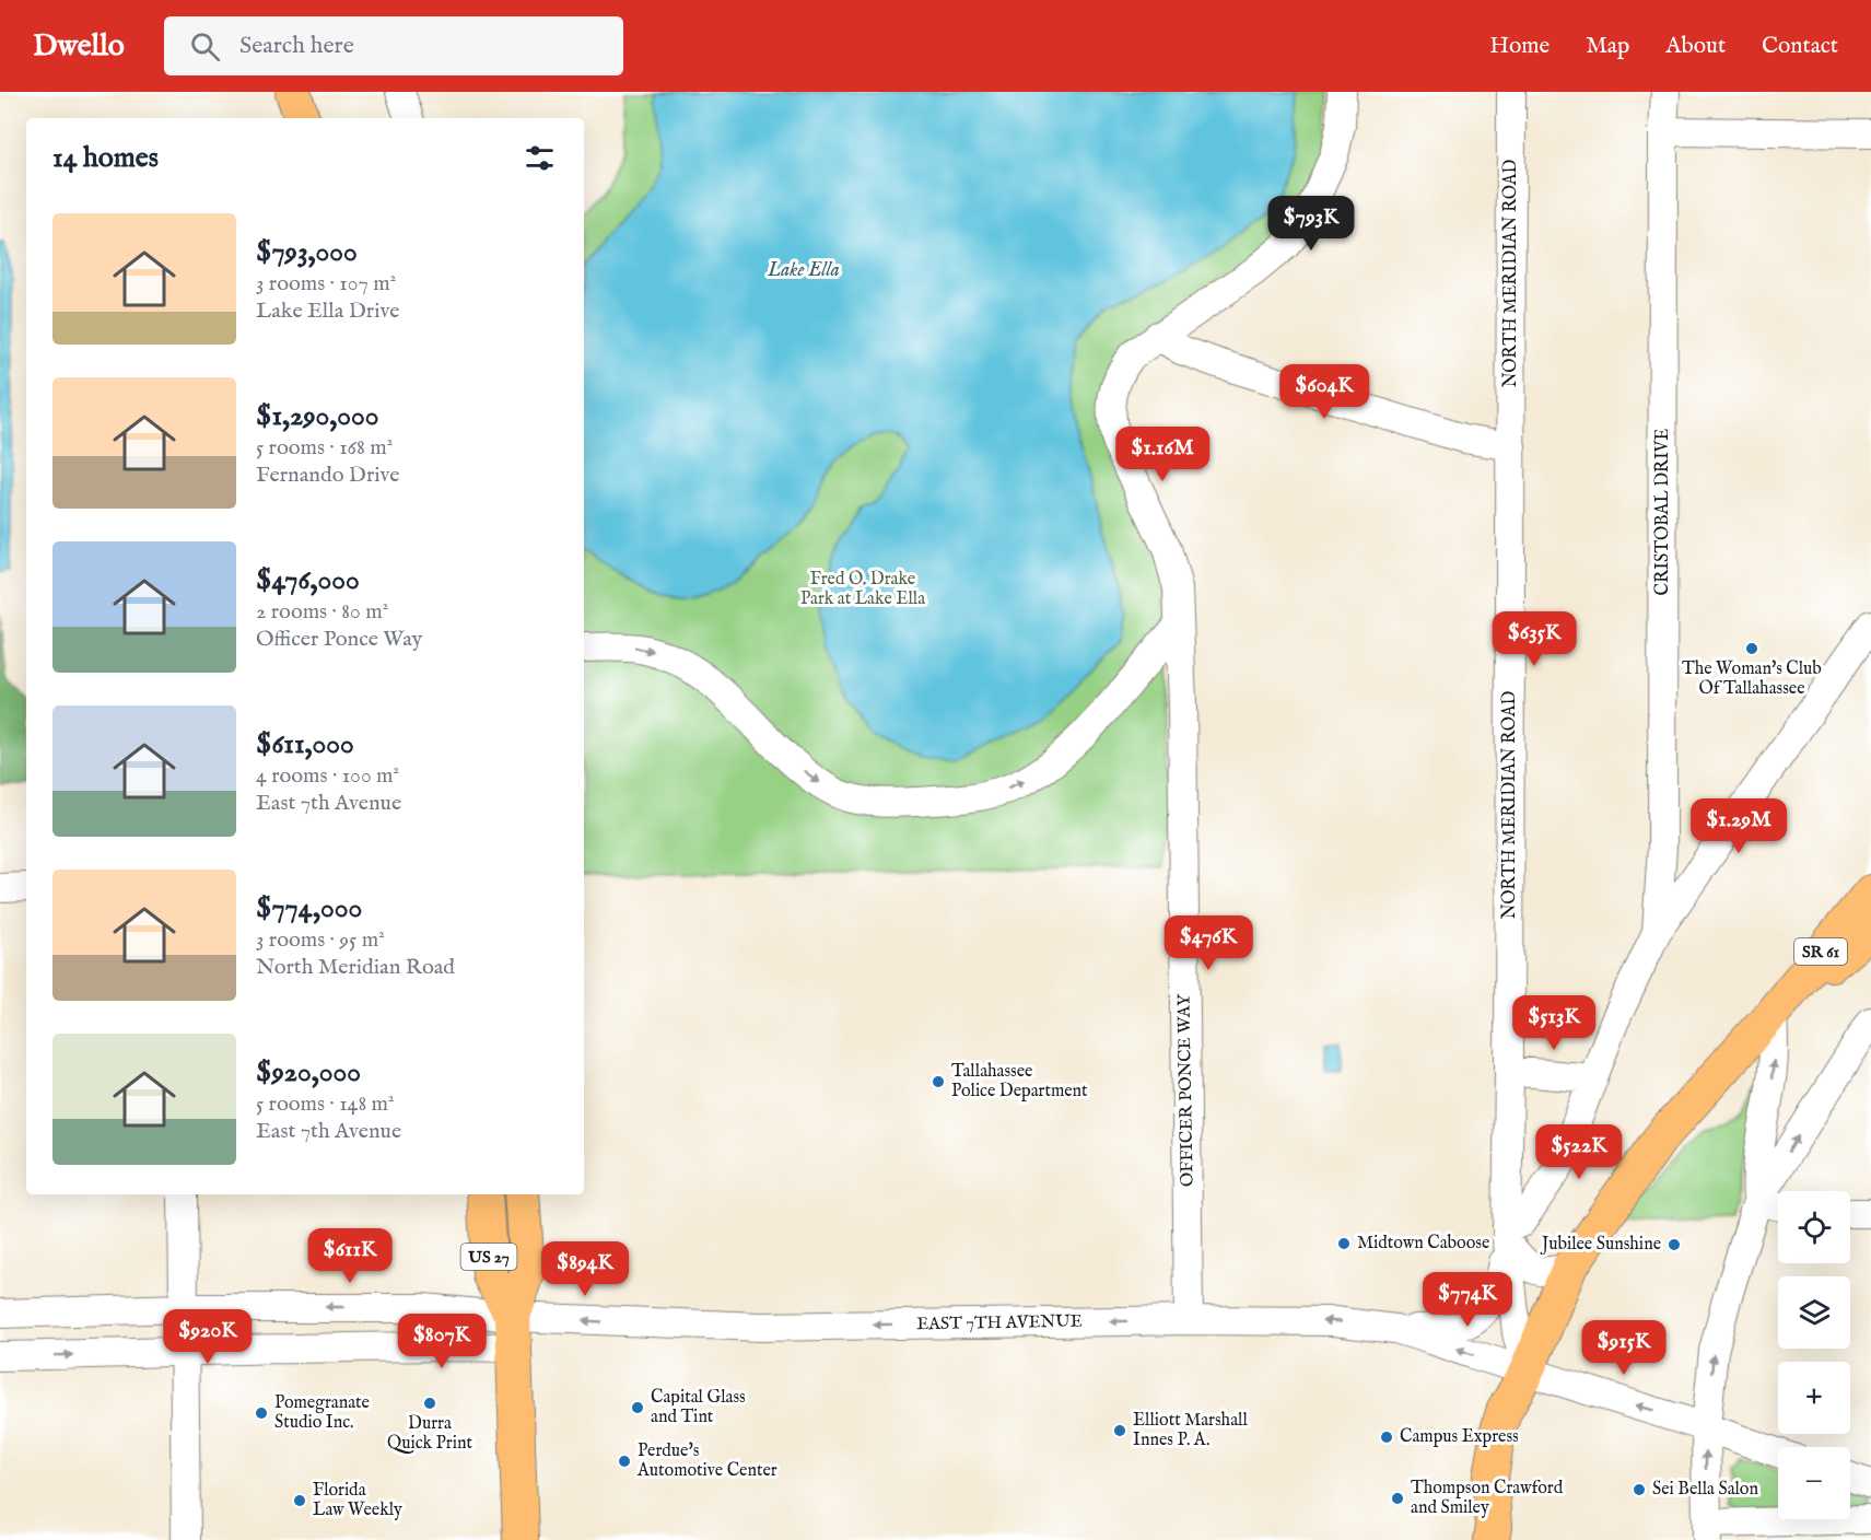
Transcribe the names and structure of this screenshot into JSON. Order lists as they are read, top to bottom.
{
  "streets": {
    "main road": ["SR 61", "US 27"],
    "street": [
      "NORTH MERIDIAN ROAD",
      "CRISTOBAL DRIVE",
      "OFFICER PONCE WAY",
      "EAST 7TH AVENUE"
    ]
  },
  "crossings": [
    ["NORTH MERIDIAN ROAD", "SR 61"],
    ["NORTH MERIDIAN ROAD", "EAST 7TH AVENUE"],
    ["SR 61", "EAST 7TH AVENUE"],
    ["OFFICER PONCE WAY", "EAST 7TH AVENUE"],
    ["US 27", "EAST 7TH AVENUE"]
  ],
  "water": ["Lake Ella"],
  "parks": ["Fred O. Drake Park at Lake Ella"],
  "places": [
    "The Woman's Club Of Tallahassee",
    "Tallahassee Police Department",
    "Midtown Caboose",
    "Jubilee Sunshine",
    "Durra Quick Print",
    "Capital Glass and Tint",
    "Pomegranate Studio Inc.",
    "Elliott Marshall Innes P. A.",
    "Campus Express",
    "Perdue's Automotive Center",
    "Sei Bella Salon",
    "Thompson Crawford and Smiley",
    "Florida Law Weekly"
  ],
  "page": {
    "header": "Dwello",
    "search": "Search here",
    "nav": [
      "Home",
      "Map",
      "About",
      "Contact"
    ],
    "heading": "14 homes",
    "price": [
      "$793K",
      "$604K",
      "$1.16M",
      "$635K",
      "$1.29M",
      "$476K",
      "$513K",
      "$522K",
      "$611K",
      "$894K",
      "$774K",
      "$920K",
      "$807K",
      "$915K"
    ],
    "list": [
      {
        "name": "$793,000",
        "note": "3 rooms · 107 m² · Lake Ella Drive"
      },
      {
        "name": "$1,290,000",
        "note": "5 rooms · 168 m² · Fernando Drive"
      },
      {
        "name": "$476,000",
        "note": "2 rooms · 80 m² · Officer Ponce Way"
      },
      {
        "name": "$611,000",
        "note": "4 rooms · 100 m² · East 7th Avenue"
      },
      {
        "name": "$774,000",
        "note": "3 rooms · 95 m² · North Meridian Road"
      },
      {
        "name": "$920,000",
        "note": "5 rooms · 148 m² · East 7th Avenue"
      }
    ],
    "map_buttons": ["+", "−"]
  }
}
